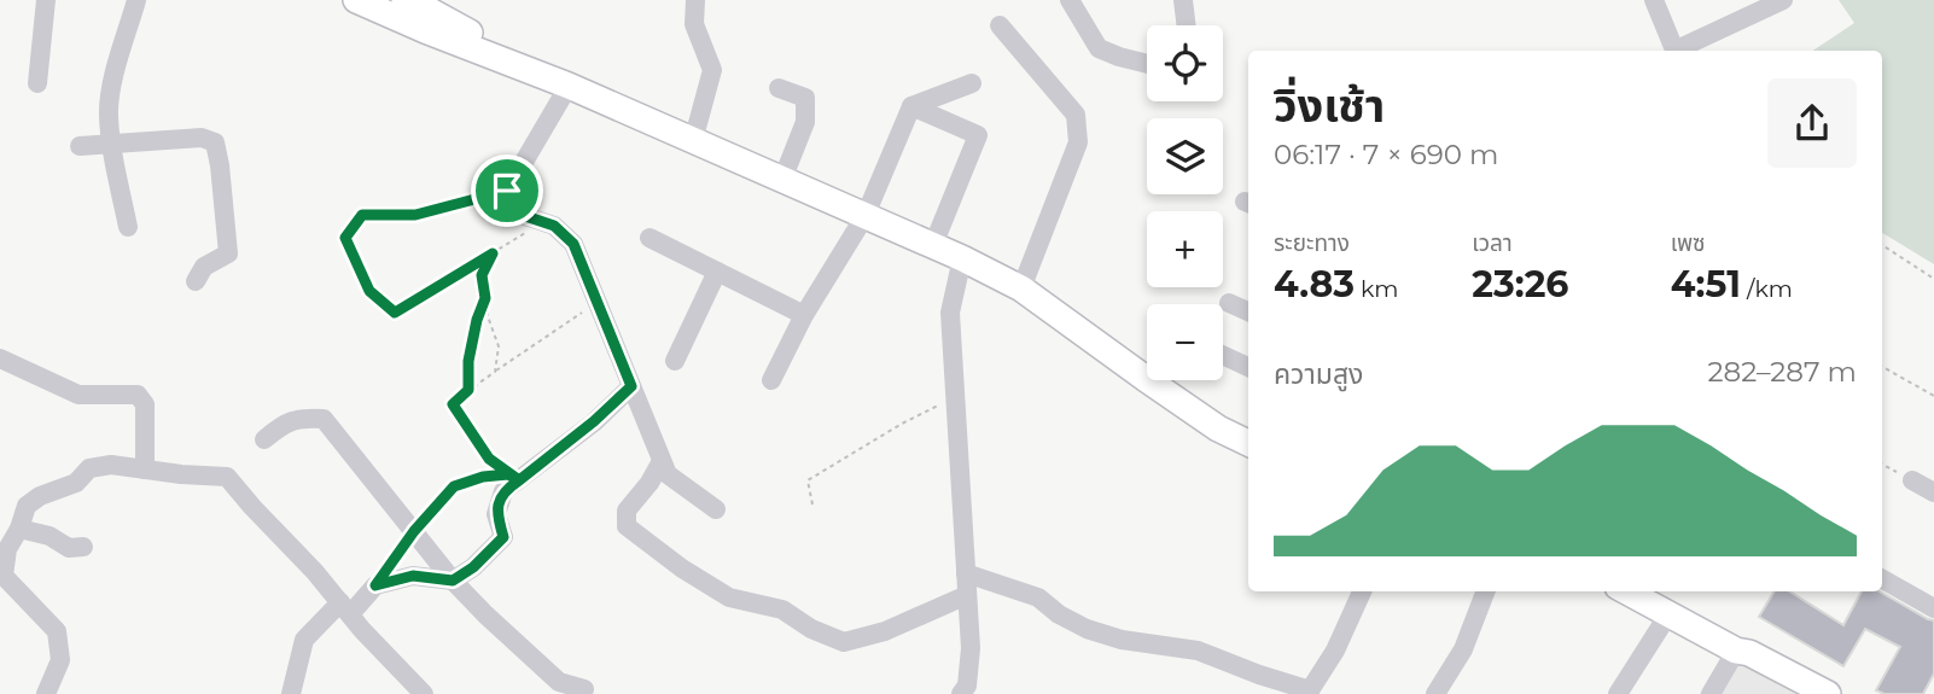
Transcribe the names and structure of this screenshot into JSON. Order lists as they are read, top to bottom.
{
  "page": {
    "map_buttons": ["+", "−"],
    "heading": ["วิ่งเช้า", "06:17 · 7 × 690 m"],
    "stats": [
      ["ระยะทาง", "4.83 km"],
      ["เวลา", "23:26"],
      ["เพซ", "4:51 /km"]
    ],
    "chart": ["ความสูง", "282–287 m"]
  }
}
